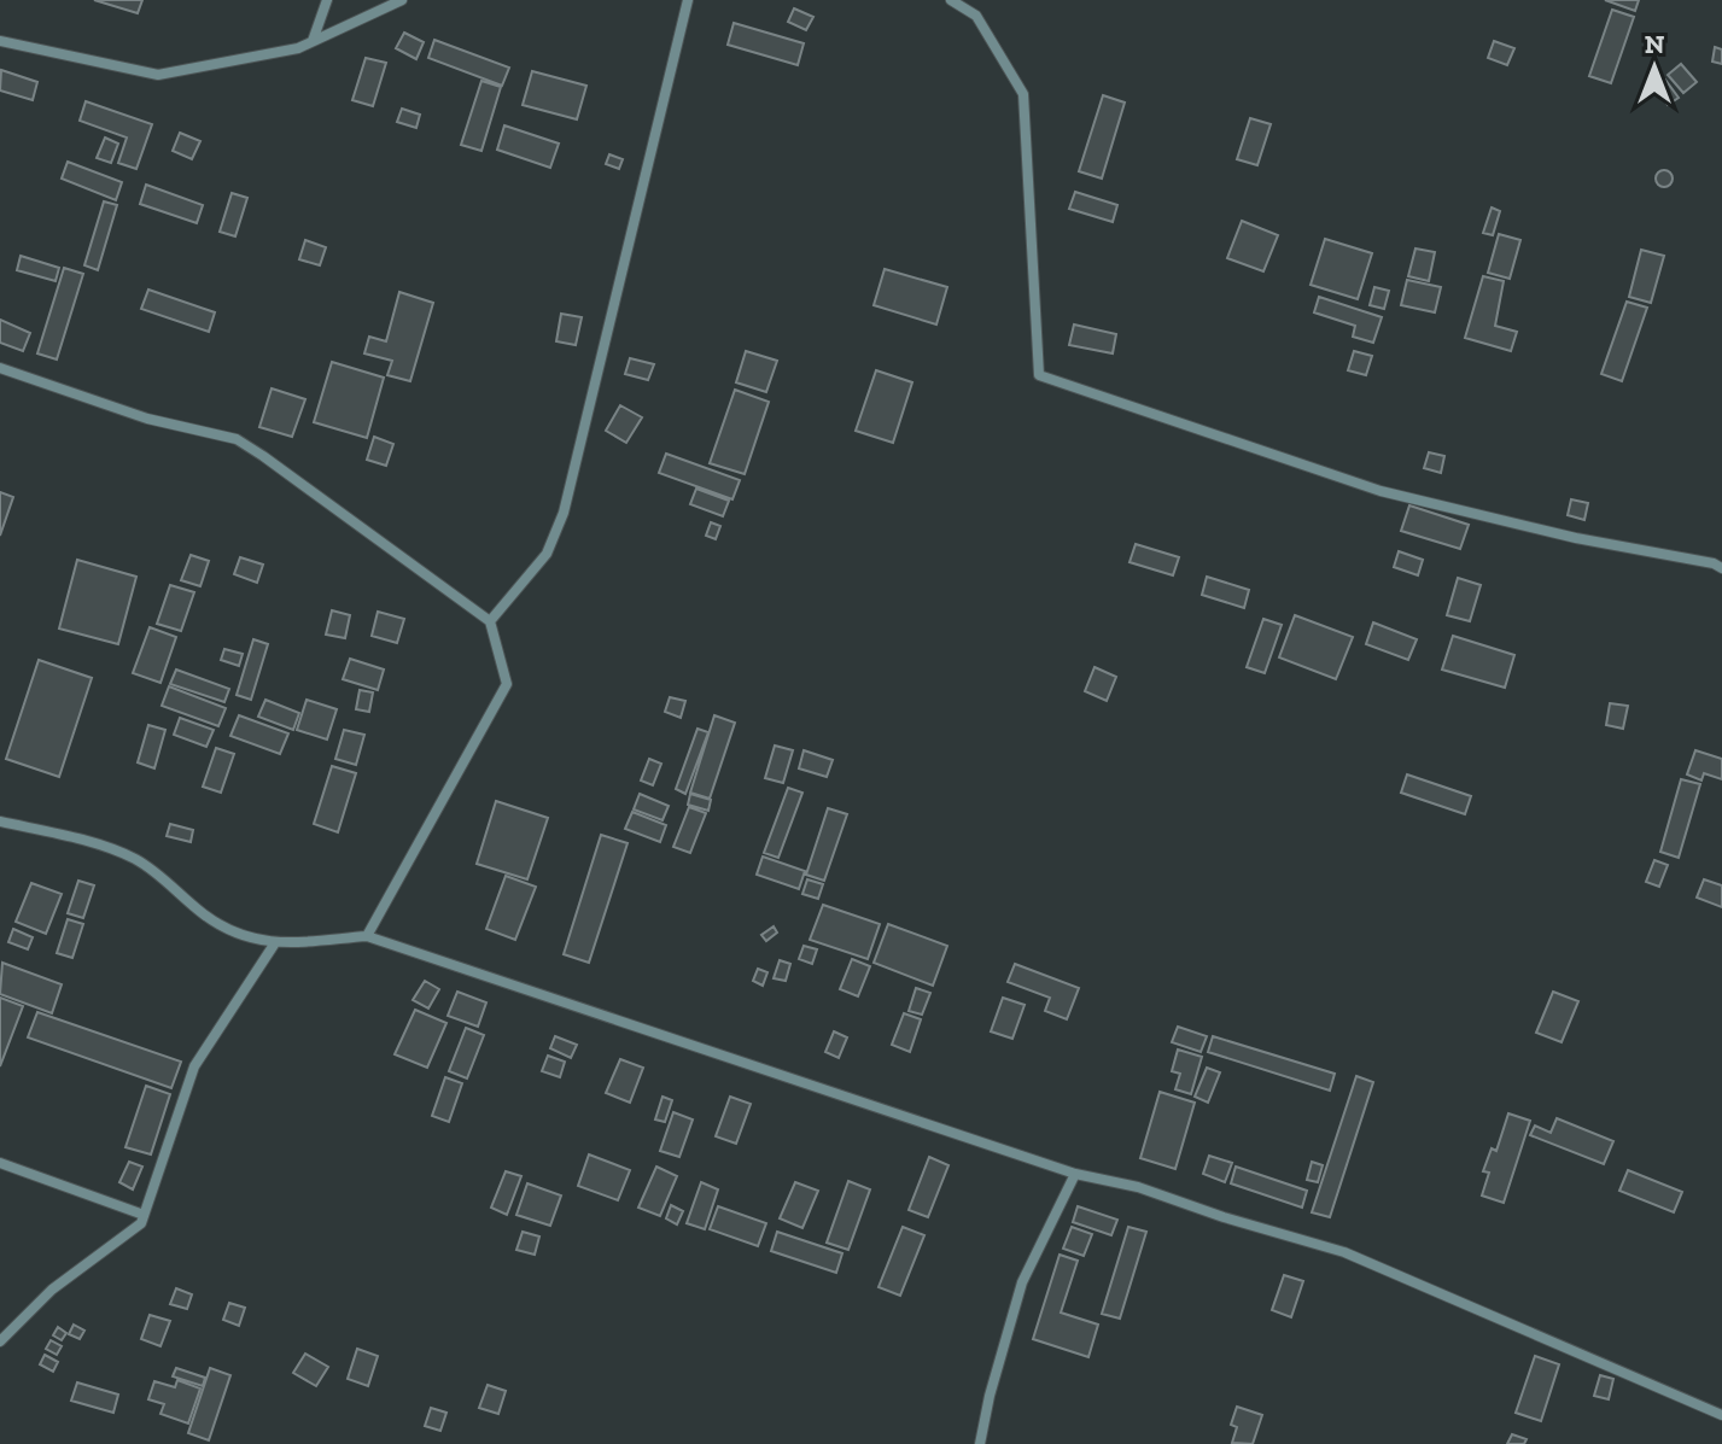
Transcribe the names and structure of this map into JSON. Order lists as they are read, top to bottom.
{
  "north": "top"
}
